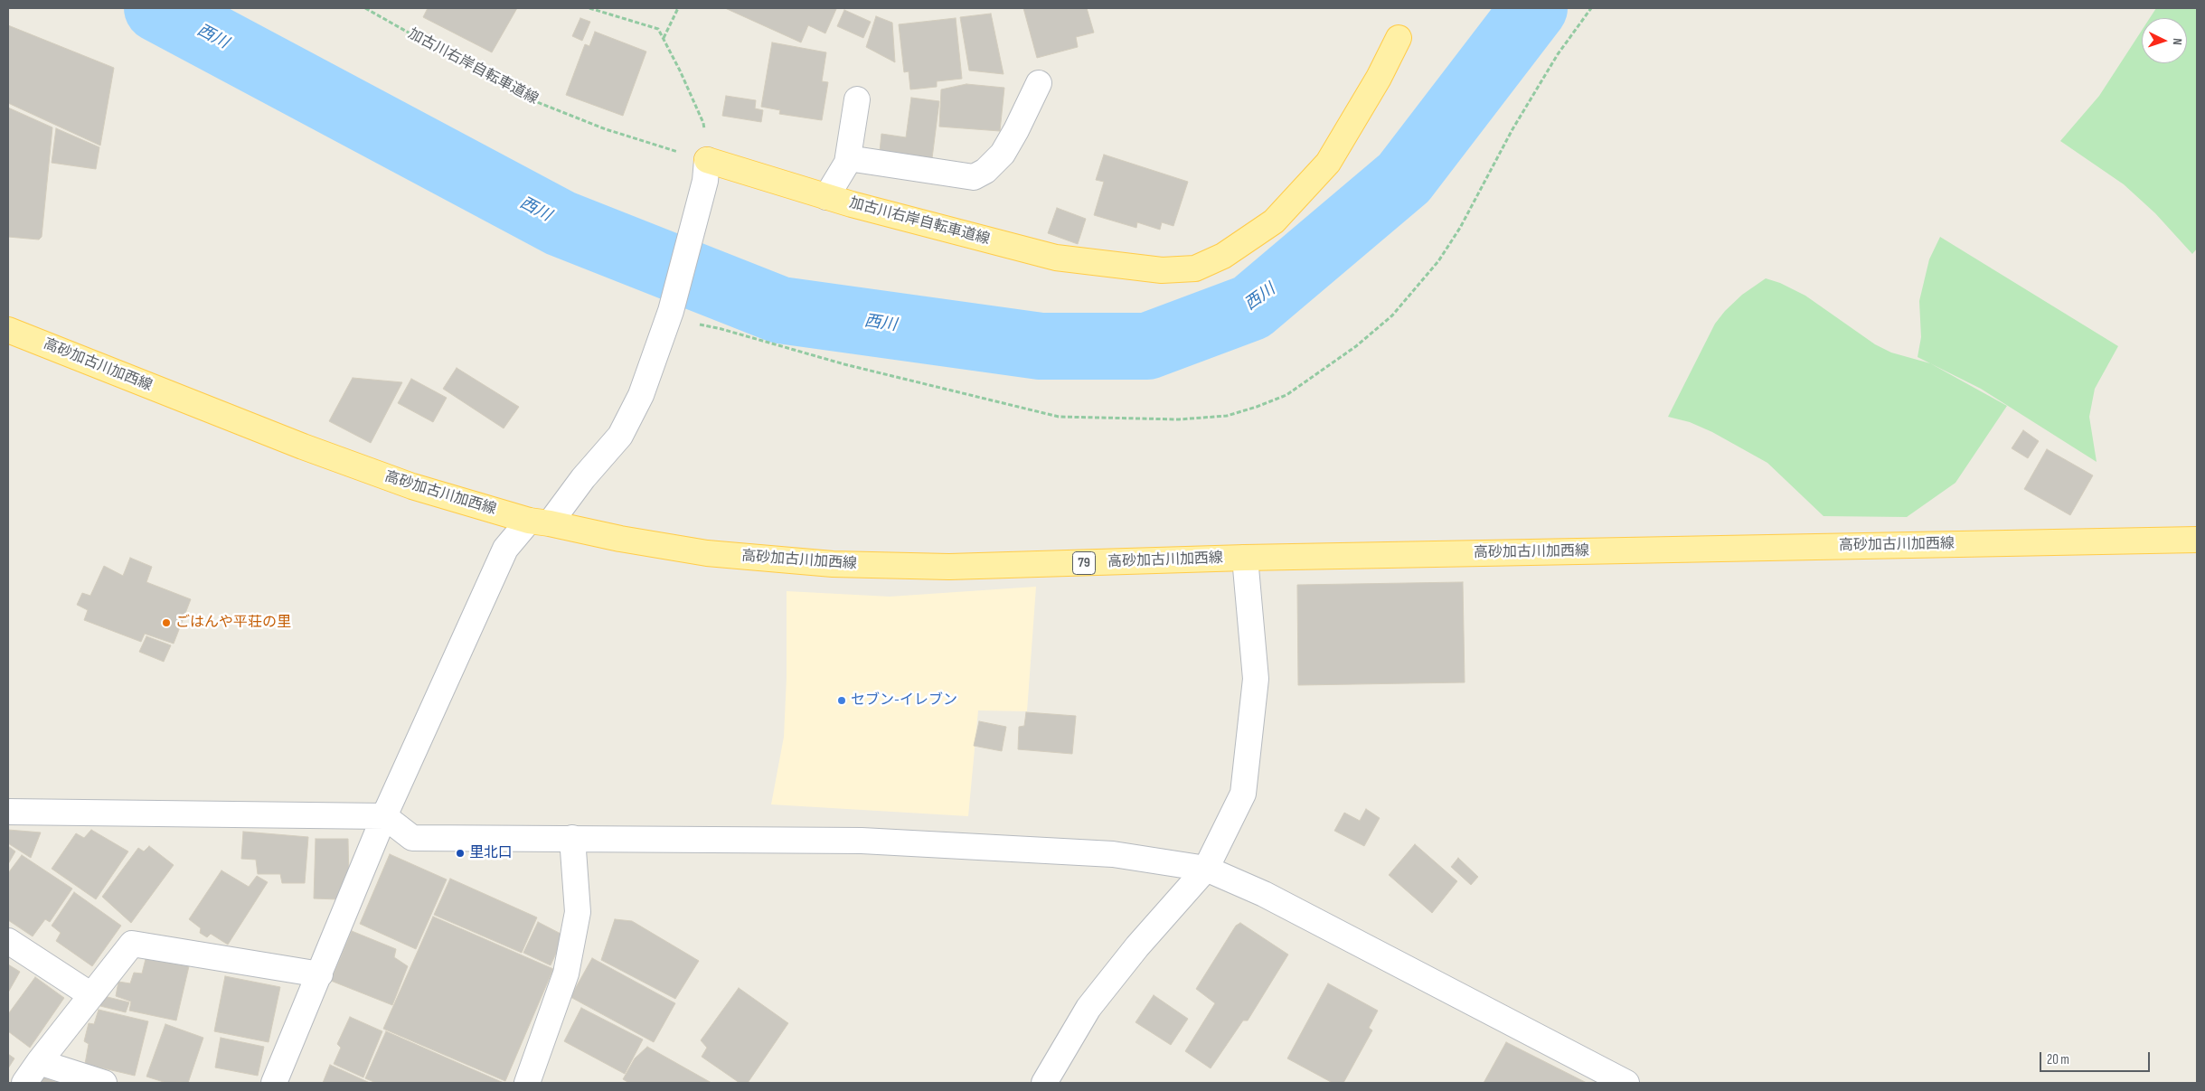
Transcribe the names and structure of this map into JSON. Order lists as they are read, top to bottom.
{
  "streets": {
    "main road": ["加古川右岸自転車道線", "高砂加古川加西線", "79"]
  },
  "water": ["西川"],
  "places": ["ごはんや平荘の里", "セブン-イレブン", "里北口"],
  "scale_bar": "20 m",
  "north": "right"
}
